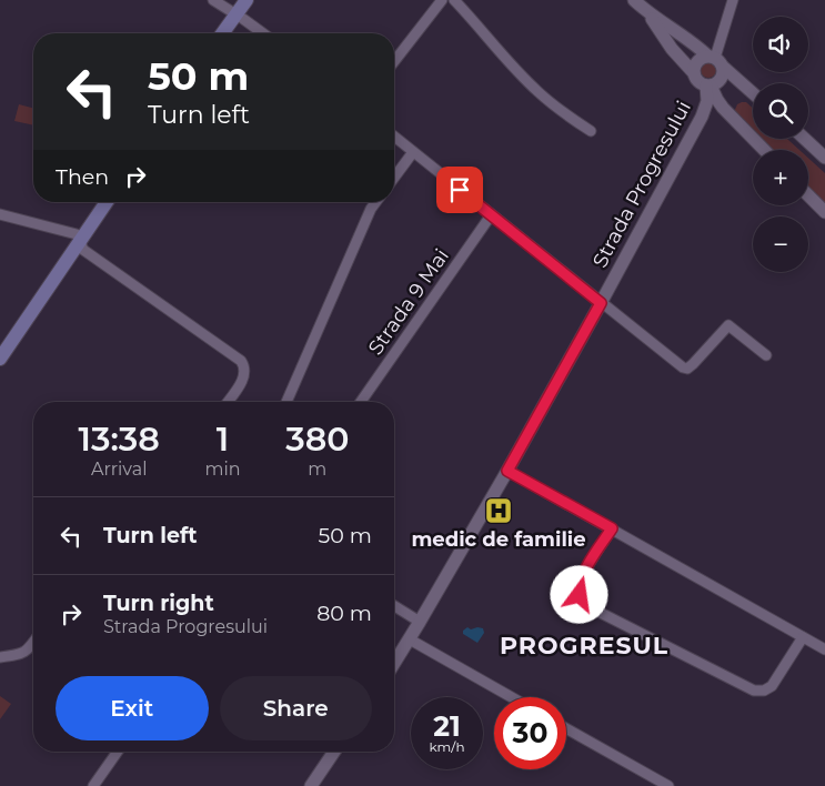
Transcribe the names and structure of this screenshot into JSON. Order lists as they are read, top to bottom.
{
  "streets": {
    "street": ["Strada Progresului", "Strada 9 Mai"]
  },
  "districts": ["PROGRESUL"],
  "places": {
    "hospital": ["medic de familie"]
  },
  "page": {
    "map_buttons": ["+", "−"],
    "turn": ["50 m", "Turn left"],
    "then": "Then",
    "eta": [
      "13:38",
      "Arrival",
      "1",
      "min",
      "380",
      "m"
    ],
    "list": [
      {
        "name": "Turn left",
        "value": "50 m"
      },
      {
        "name": "Turn right",
        "note": "Strada Progresului",
        "value": "80 m"
      }
    ],
    "buttons": ["Exit", "Share"],
    "speed": "21 km/h",
    "limit": "30"
  }
}
